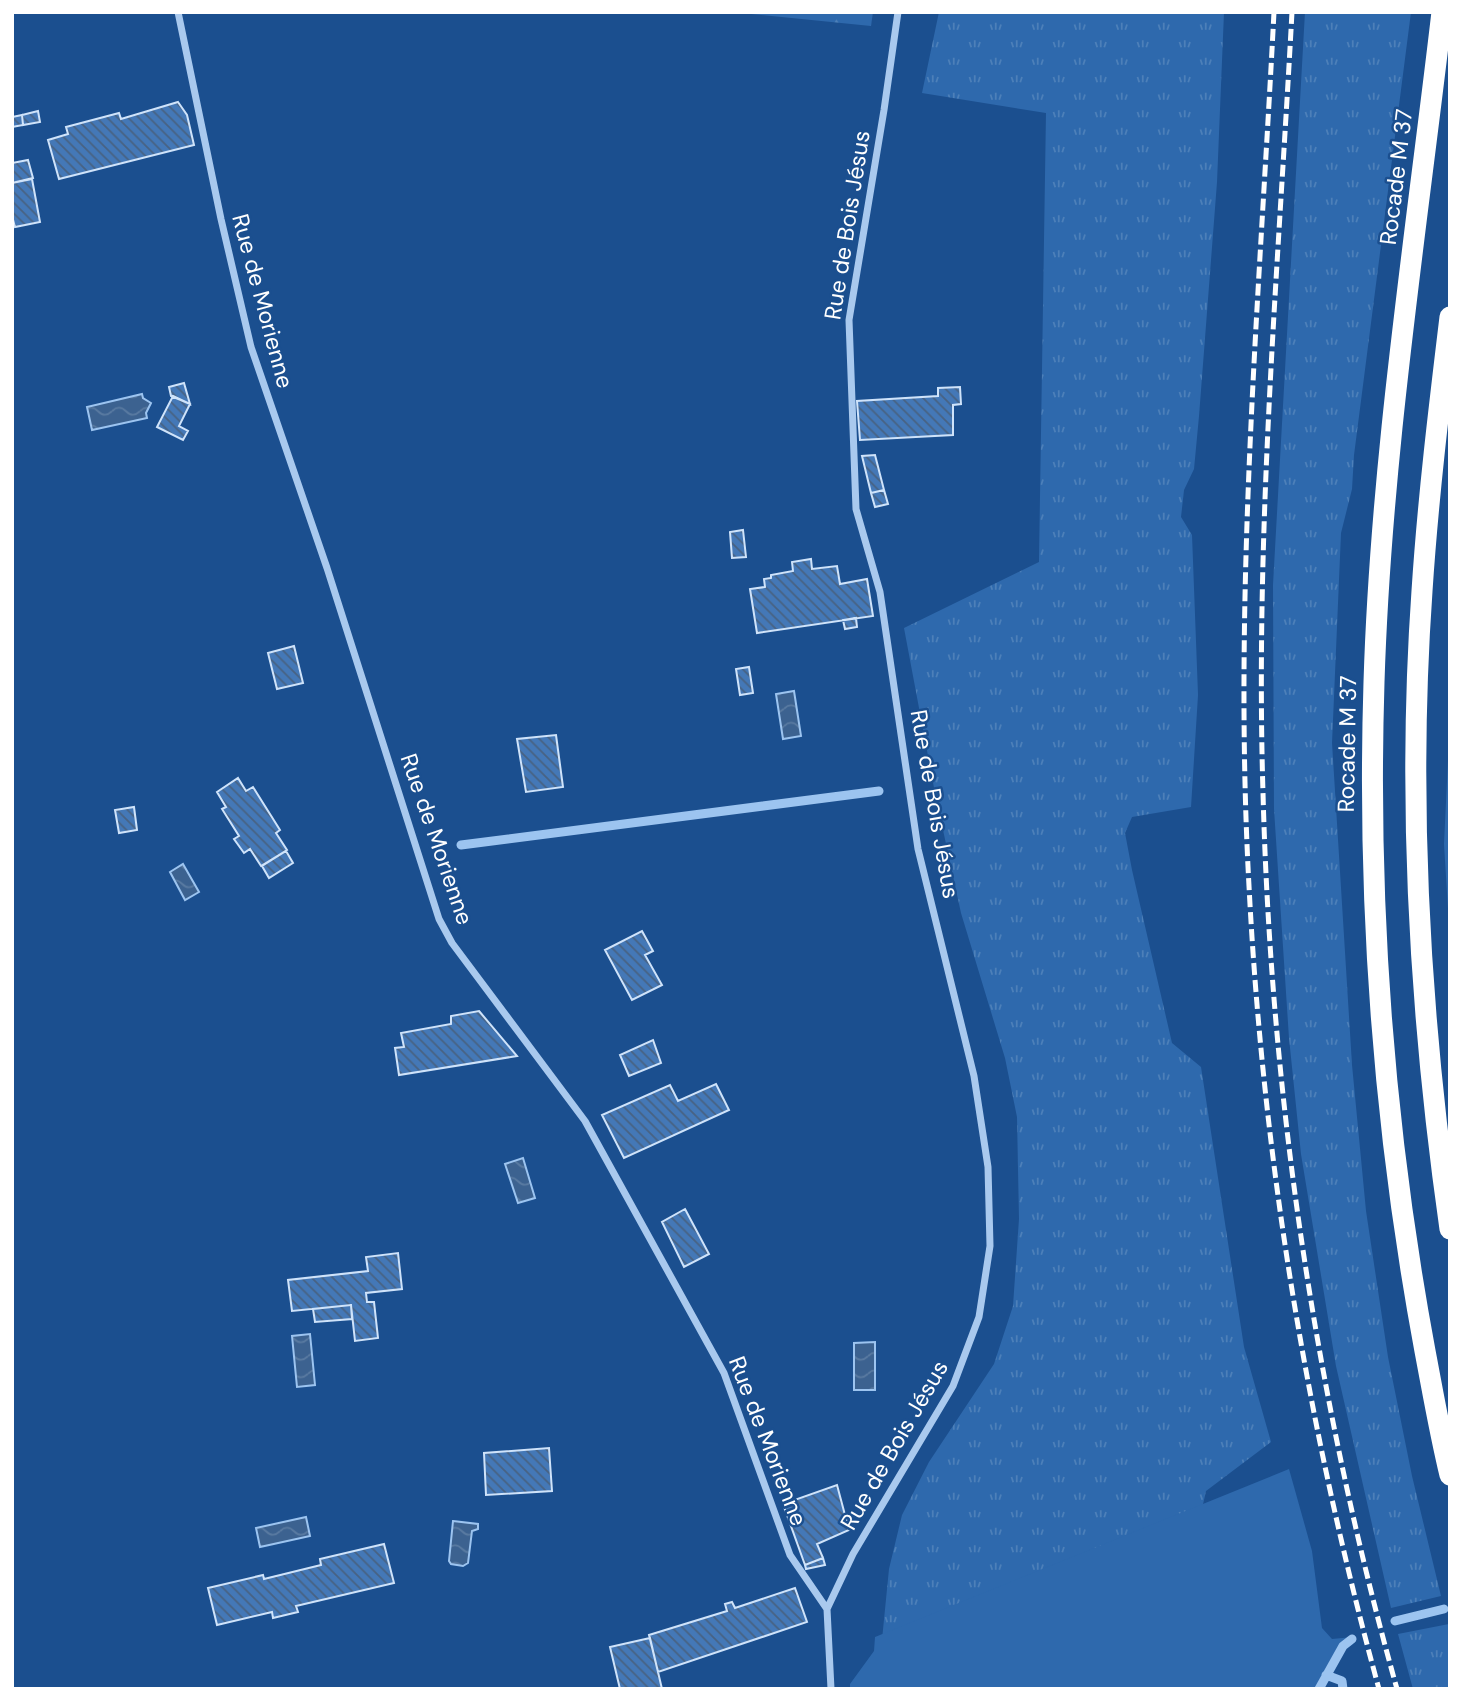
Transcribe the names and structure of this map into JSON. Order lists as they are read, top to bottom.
{
  "streets": {
    "highway": ["Rocade M 37"],
    "street": ["Rue de Bois Jésus", "Rue de Morienne"]
  },
  "crossings": [
    ["Rue de Bois Jésus", "Rue de Morienne"]
  ]
}
